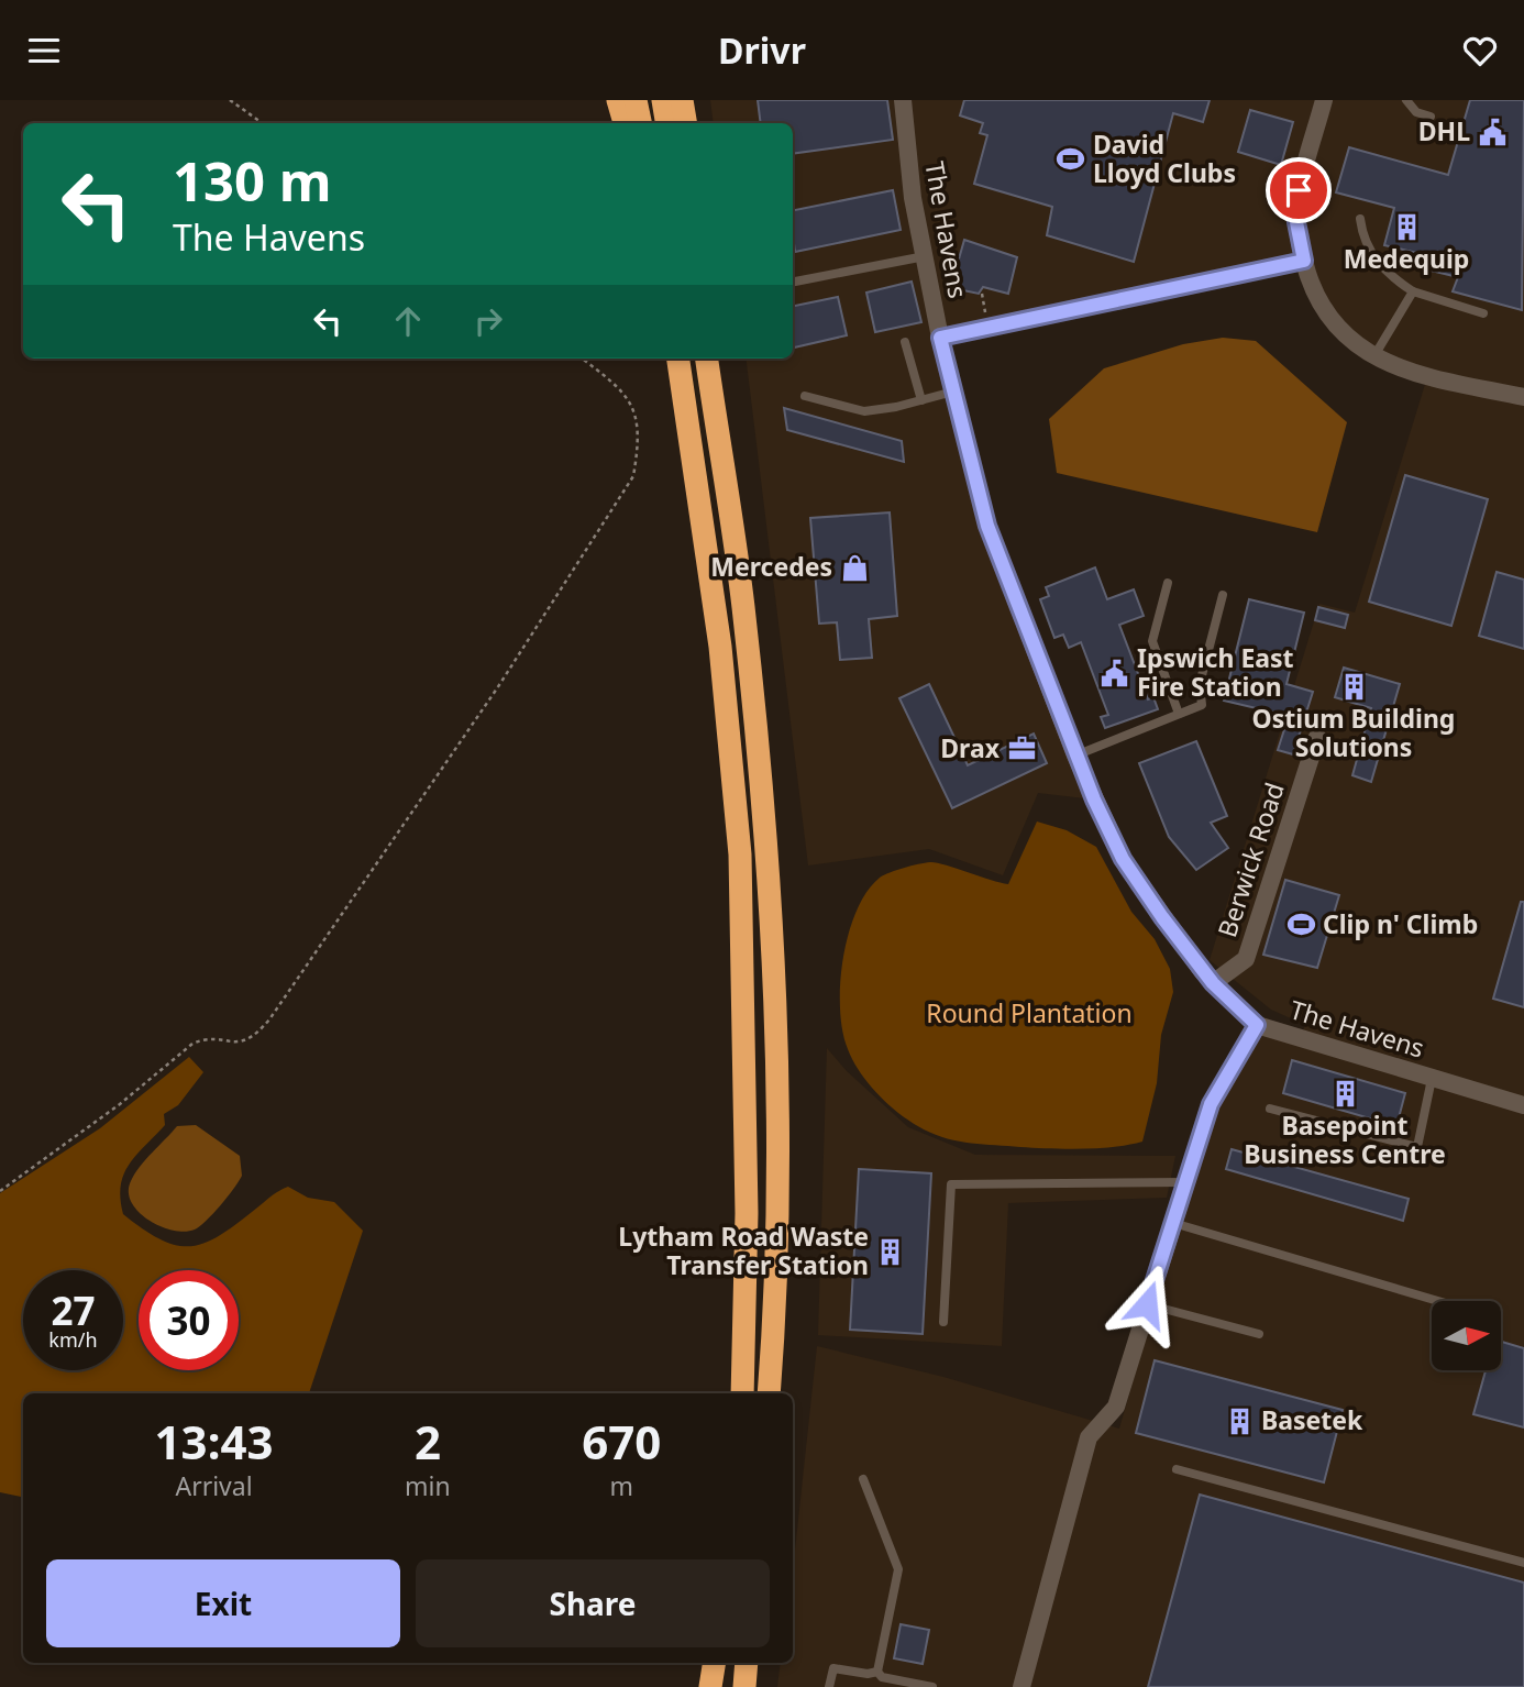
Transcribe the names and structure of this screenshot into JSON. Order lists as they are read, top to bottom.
{
  "streets": {
    "street": ["The Havens", "Berwick Road"]
  },
  "crossings": [
    ["The Havens", "Berwick Road"]
  ],
  "parks": ["Round Plantation"],
  "places": {
    "public building": ["DHL", "Ipswich East Fire Station"],
    "sports": ["David Lloyd Clubs", "Clip n' Climb"],
    "building": [
      "Medequip",
      "Ostium Building Solutions",
      "Basepoint Business Centre",
      "Lytham Road Waste Transfer Station",
      "Basetek"
    ],
    "shop": ["Mercedes"],
    "office": ["Drax"]
  },
  "north": "right",
  "page": {
    "header": "Drivr",
    "turn": ["130 m", "The Havens"],
    "speed": "27 km/h",
    "limit": "30",
    "eta": [
      "13:43",
      "Arrival",
      "2",
      "min",
      "670",
      "m"
    ],
    "buttons": ["Exit", "Share"]
  }
}
